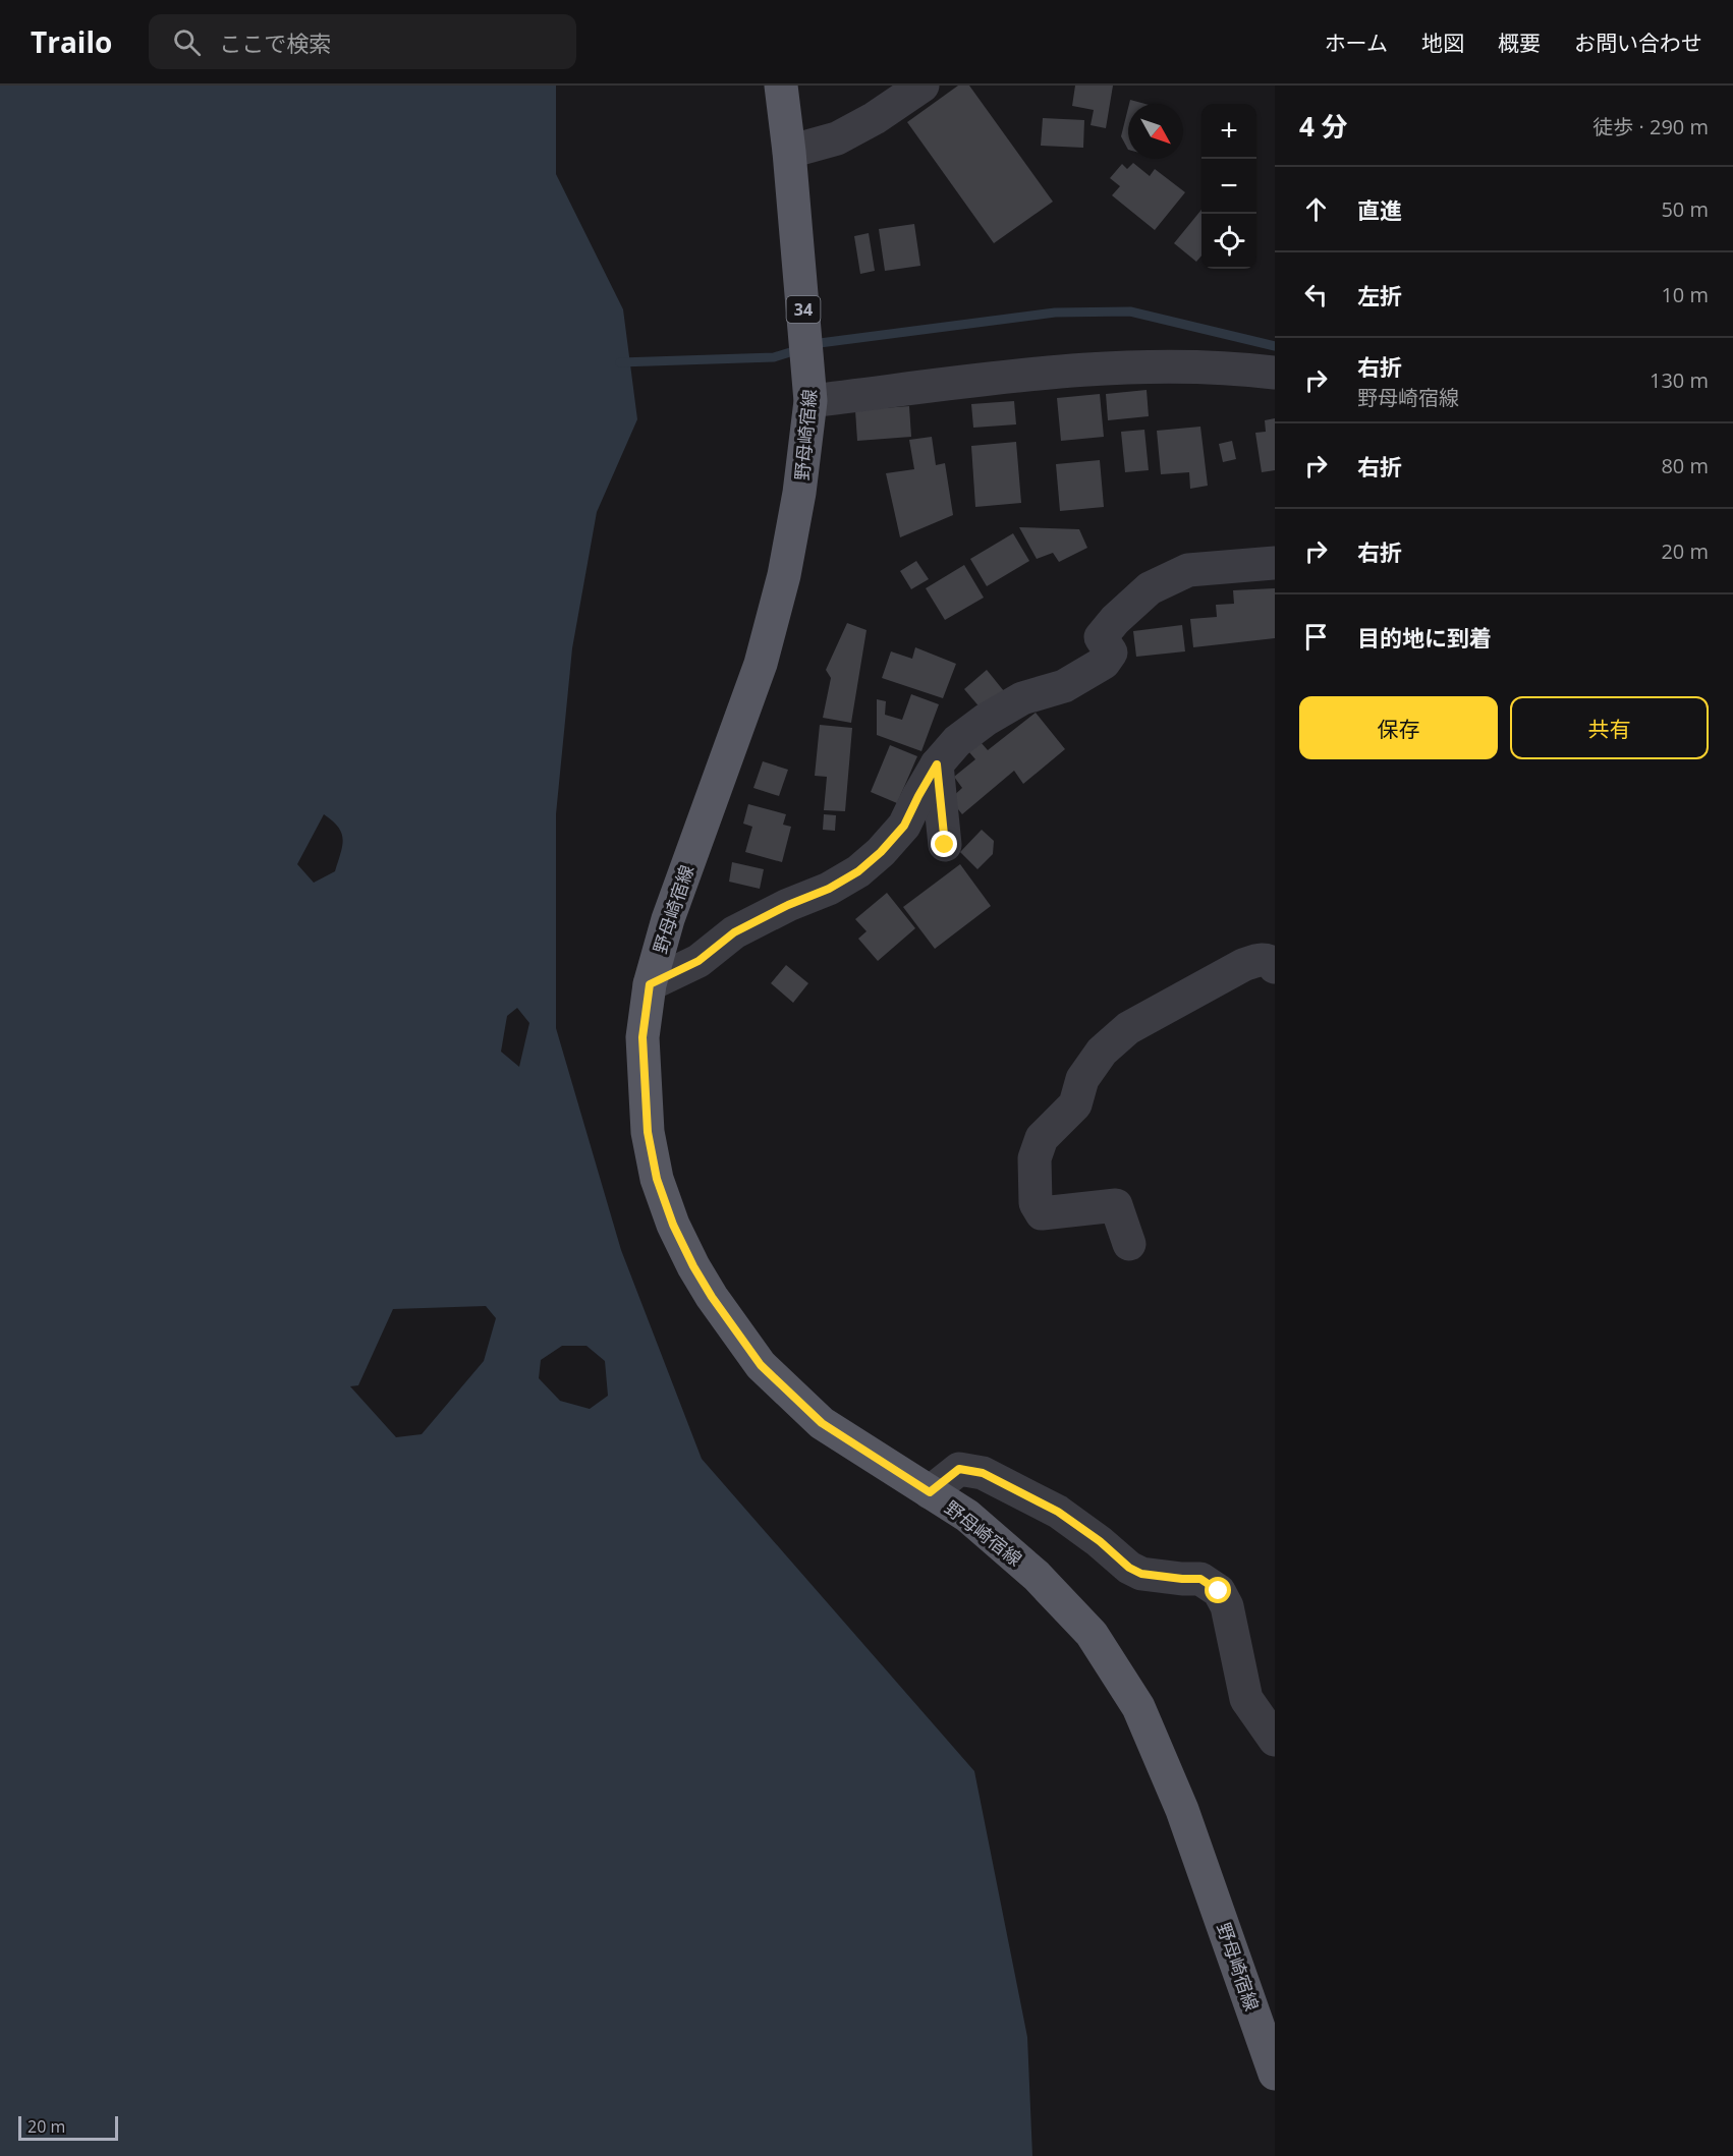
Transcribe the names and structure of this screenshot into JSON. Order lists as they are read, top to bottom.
{
  "streets": {
    "main road": ["34", "野母崎宿線"]
  },
  "scale_bar": "20 m",
  "north": "bottom right",
  "page": {
    "header": "Trailo",
    "search": "ここで検索",
    "nav": [
      "ホーム",
      "地図",
      "概要",
      "お問い合わせ"
    ],
    "heading": ["4 分", "徒歩 · 290 m"],
    "map_buttons": ["+", "−"],
    "list": [
      ["直進", "50 m"],
      ["左折", "10 m"],
      ["右折", "野母崎宿線", "130 m"],
      ["右折", "80 m"],
      ["右折", "20 m"],
      "目的地に到着"
    ],
    "buttons": ["保存", "共有"],
    "scale": "20 m"
  }
}
